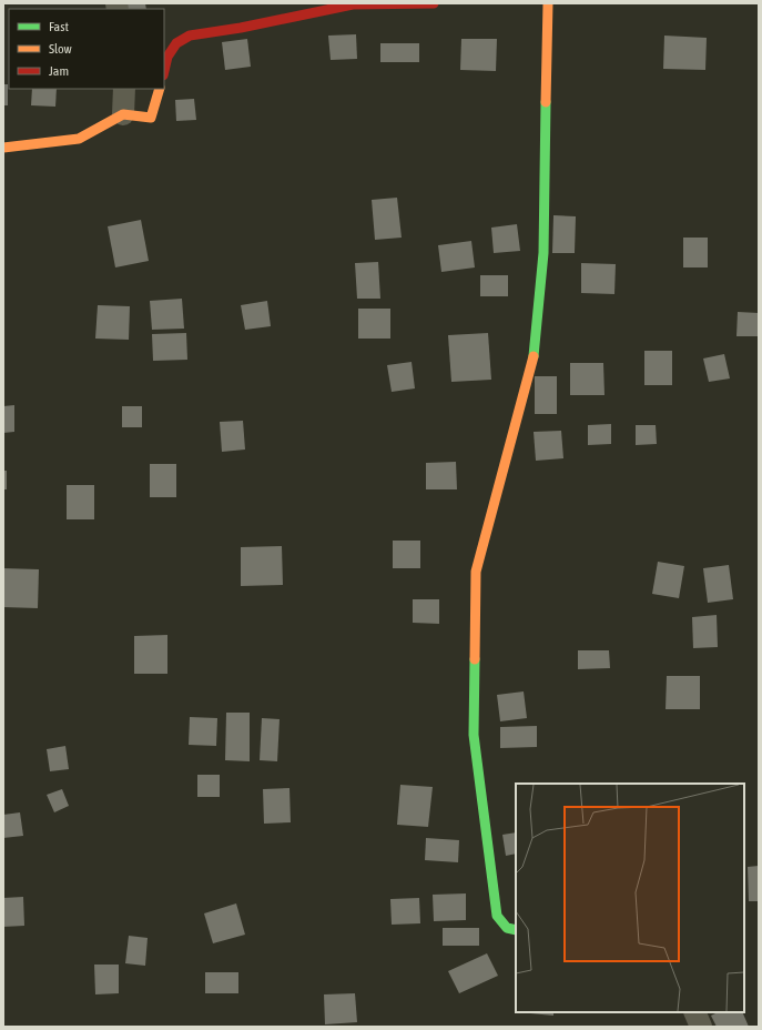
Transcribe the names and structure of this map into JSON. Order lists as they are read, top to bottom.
{
  "legend": ["Fast", "Slow", "Jam"]
}
